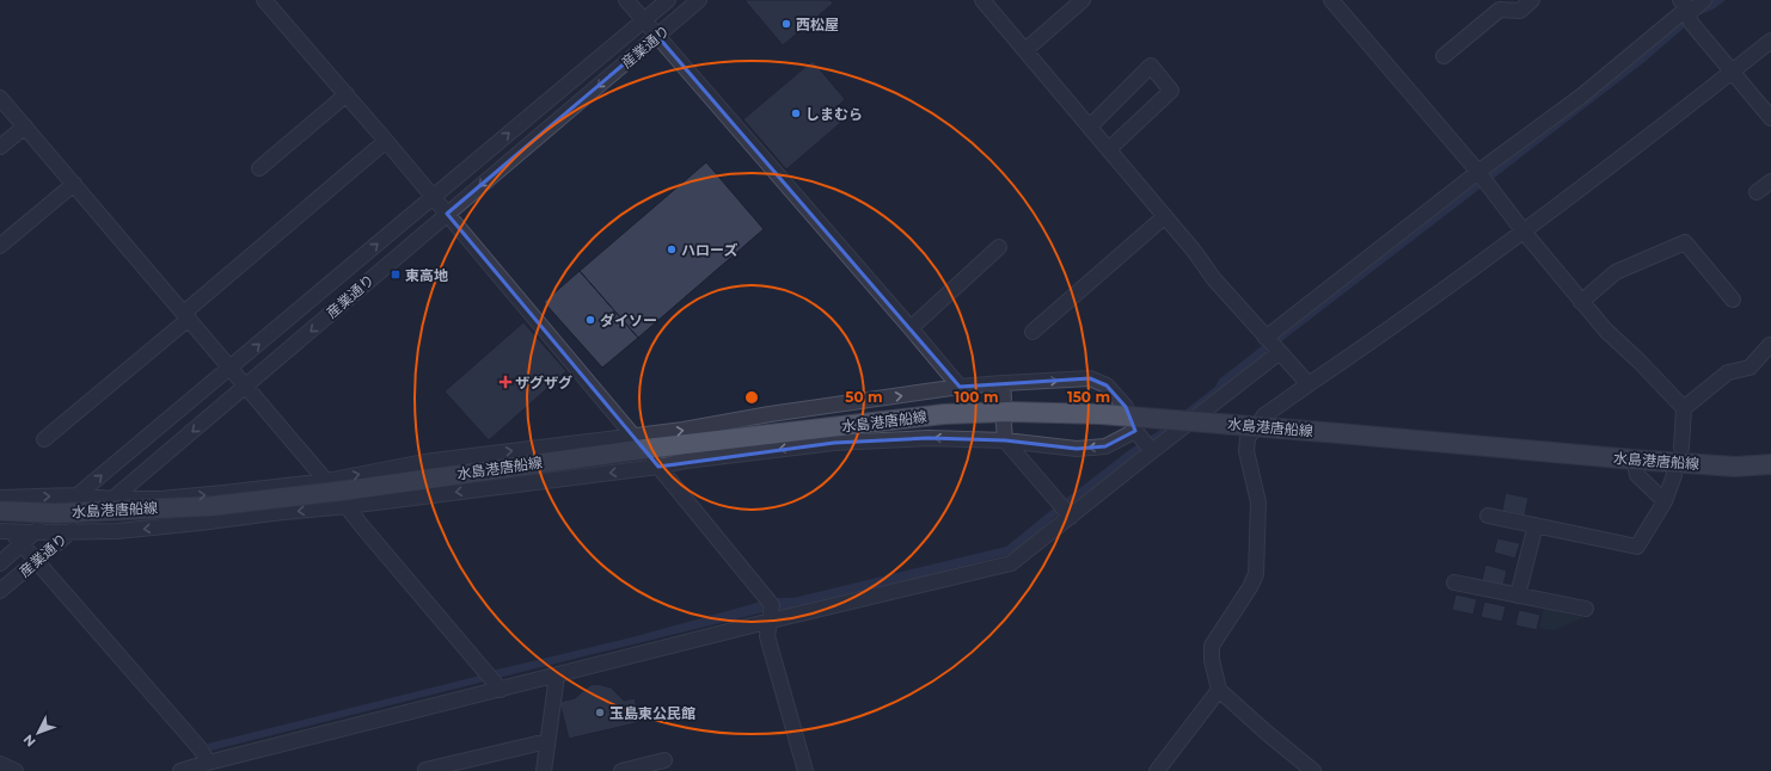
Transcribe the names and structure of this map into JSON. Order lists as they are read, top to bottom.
{
  "streets": {
    "main road": ["水島港唐船線"],
    "street": ["産業通り"]
  },
  "places": {
    "other": [
      "西松屋",
      "しまむら",
      "ハローズ",
      "ダイソー",
      "玉島東公民館"
    ],
    "transit": ["東高地"],
    "health": ["ザグザグ"]
  },
  "north": "bottom left",
  "rings": ["50 m", "100 m", "150 m"]
}
